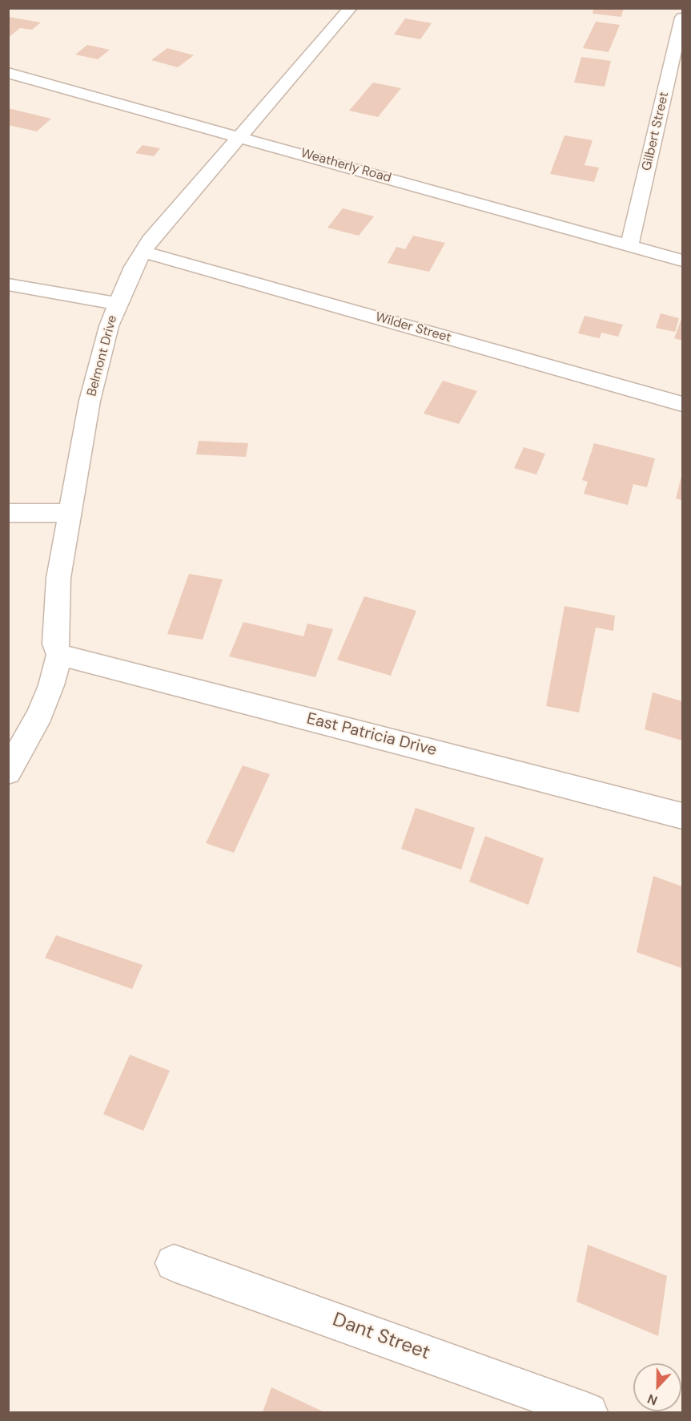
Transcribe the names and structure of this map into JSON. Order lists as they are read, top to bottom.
{
  "streets": {
    "street": [
      "Gilbert Street",
      "Weatherly Road",
      "Wilder Street",
      "Belmont Drive",
      "East Patricia Drive",
      "Dant Street"
    ]
  },
  "crossings": [
    ["Gilbert Street", "Weatherly Road"],
    ["Weatherly Road", "Belmont Drive"],
    ["Wilder Street", "Belmont Drive"],
    ["Belmont Drive", "East Patricia Drive"]
  ],
  "north": "bottom"
}
